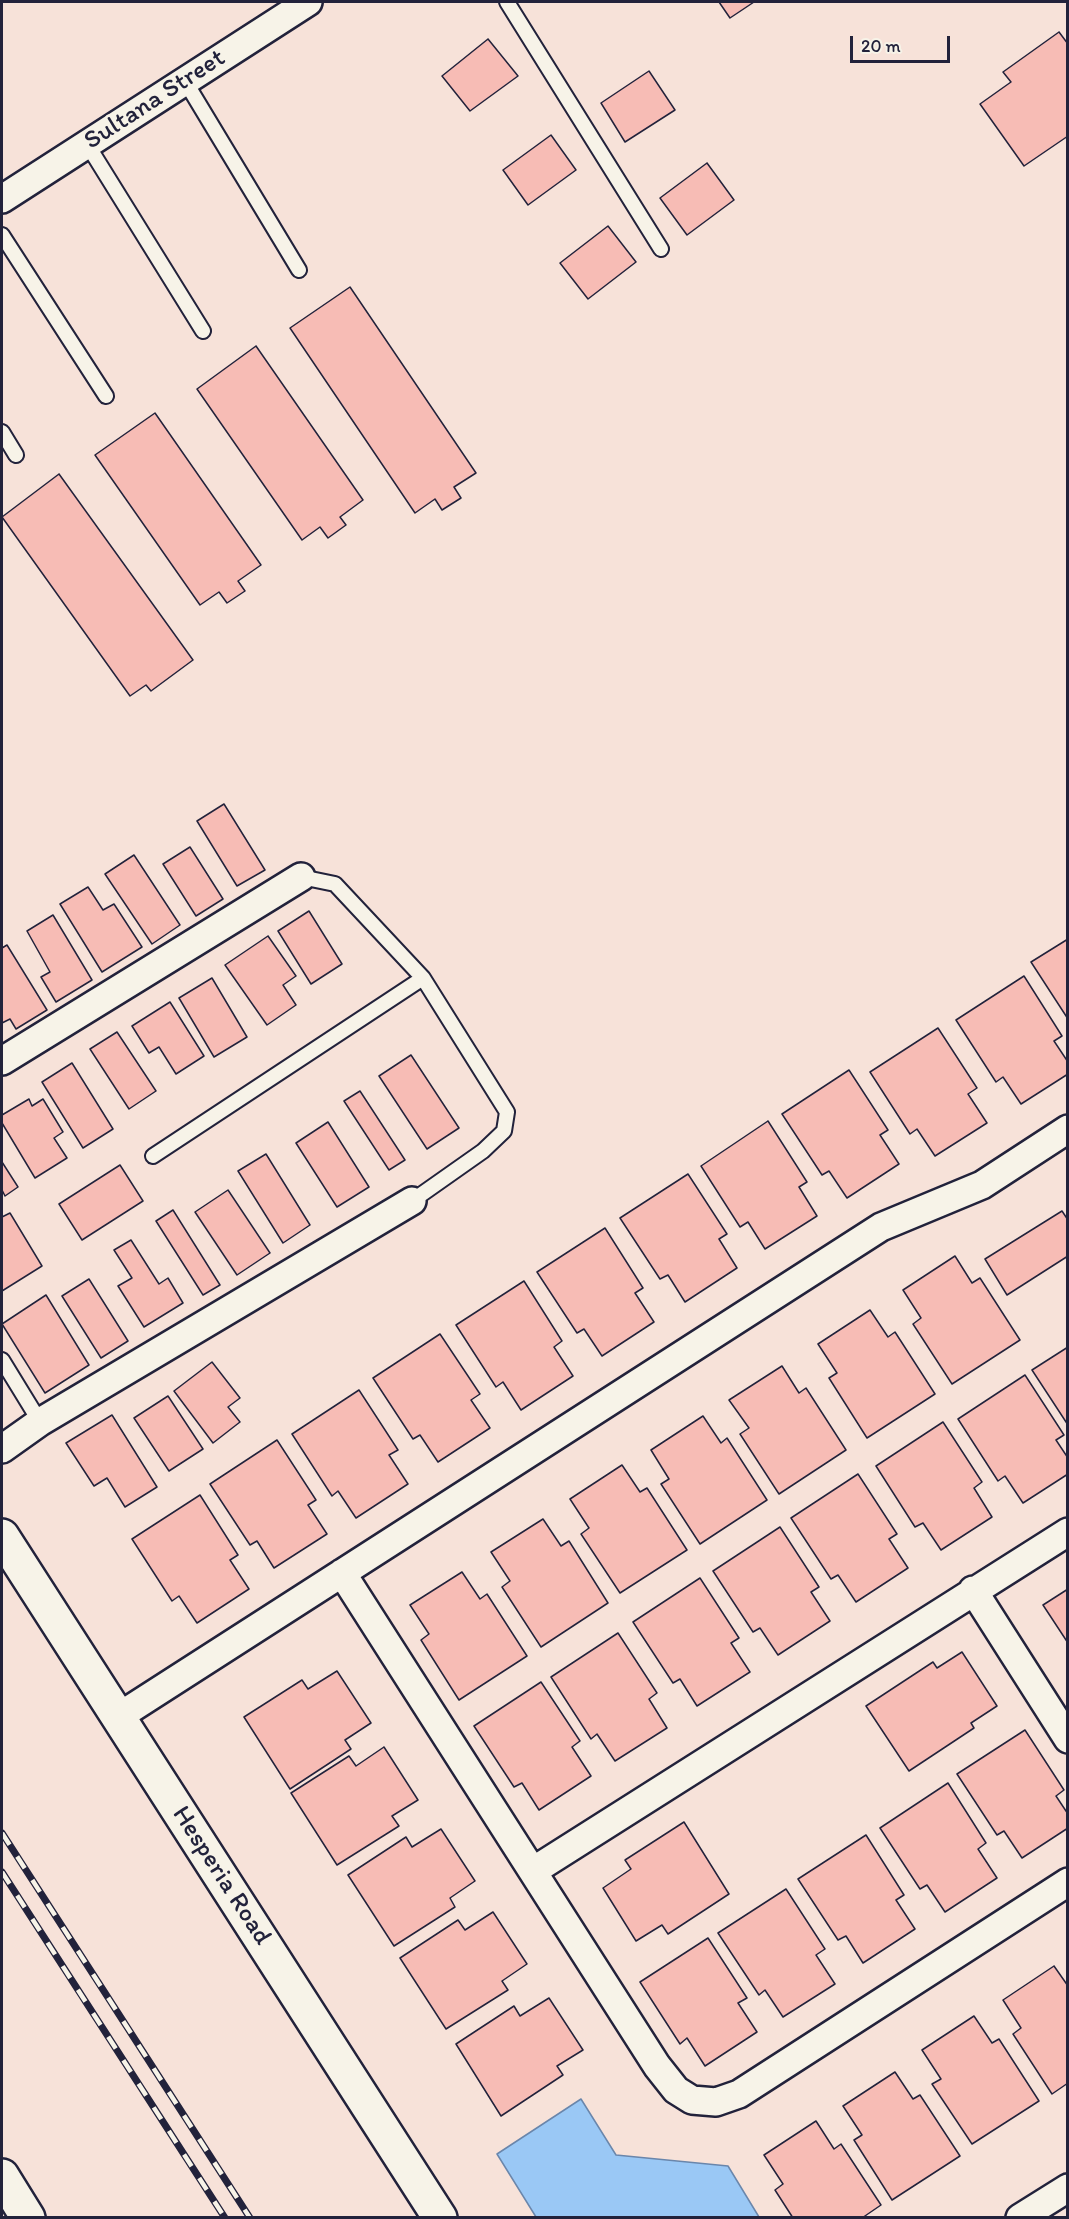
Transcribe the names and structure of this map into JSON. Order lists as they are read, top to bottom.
{
  "streets": {
    "street": ["Sultana Street", "Hesperia Road"]
  },
  "scale_bar": "20 m"
}
